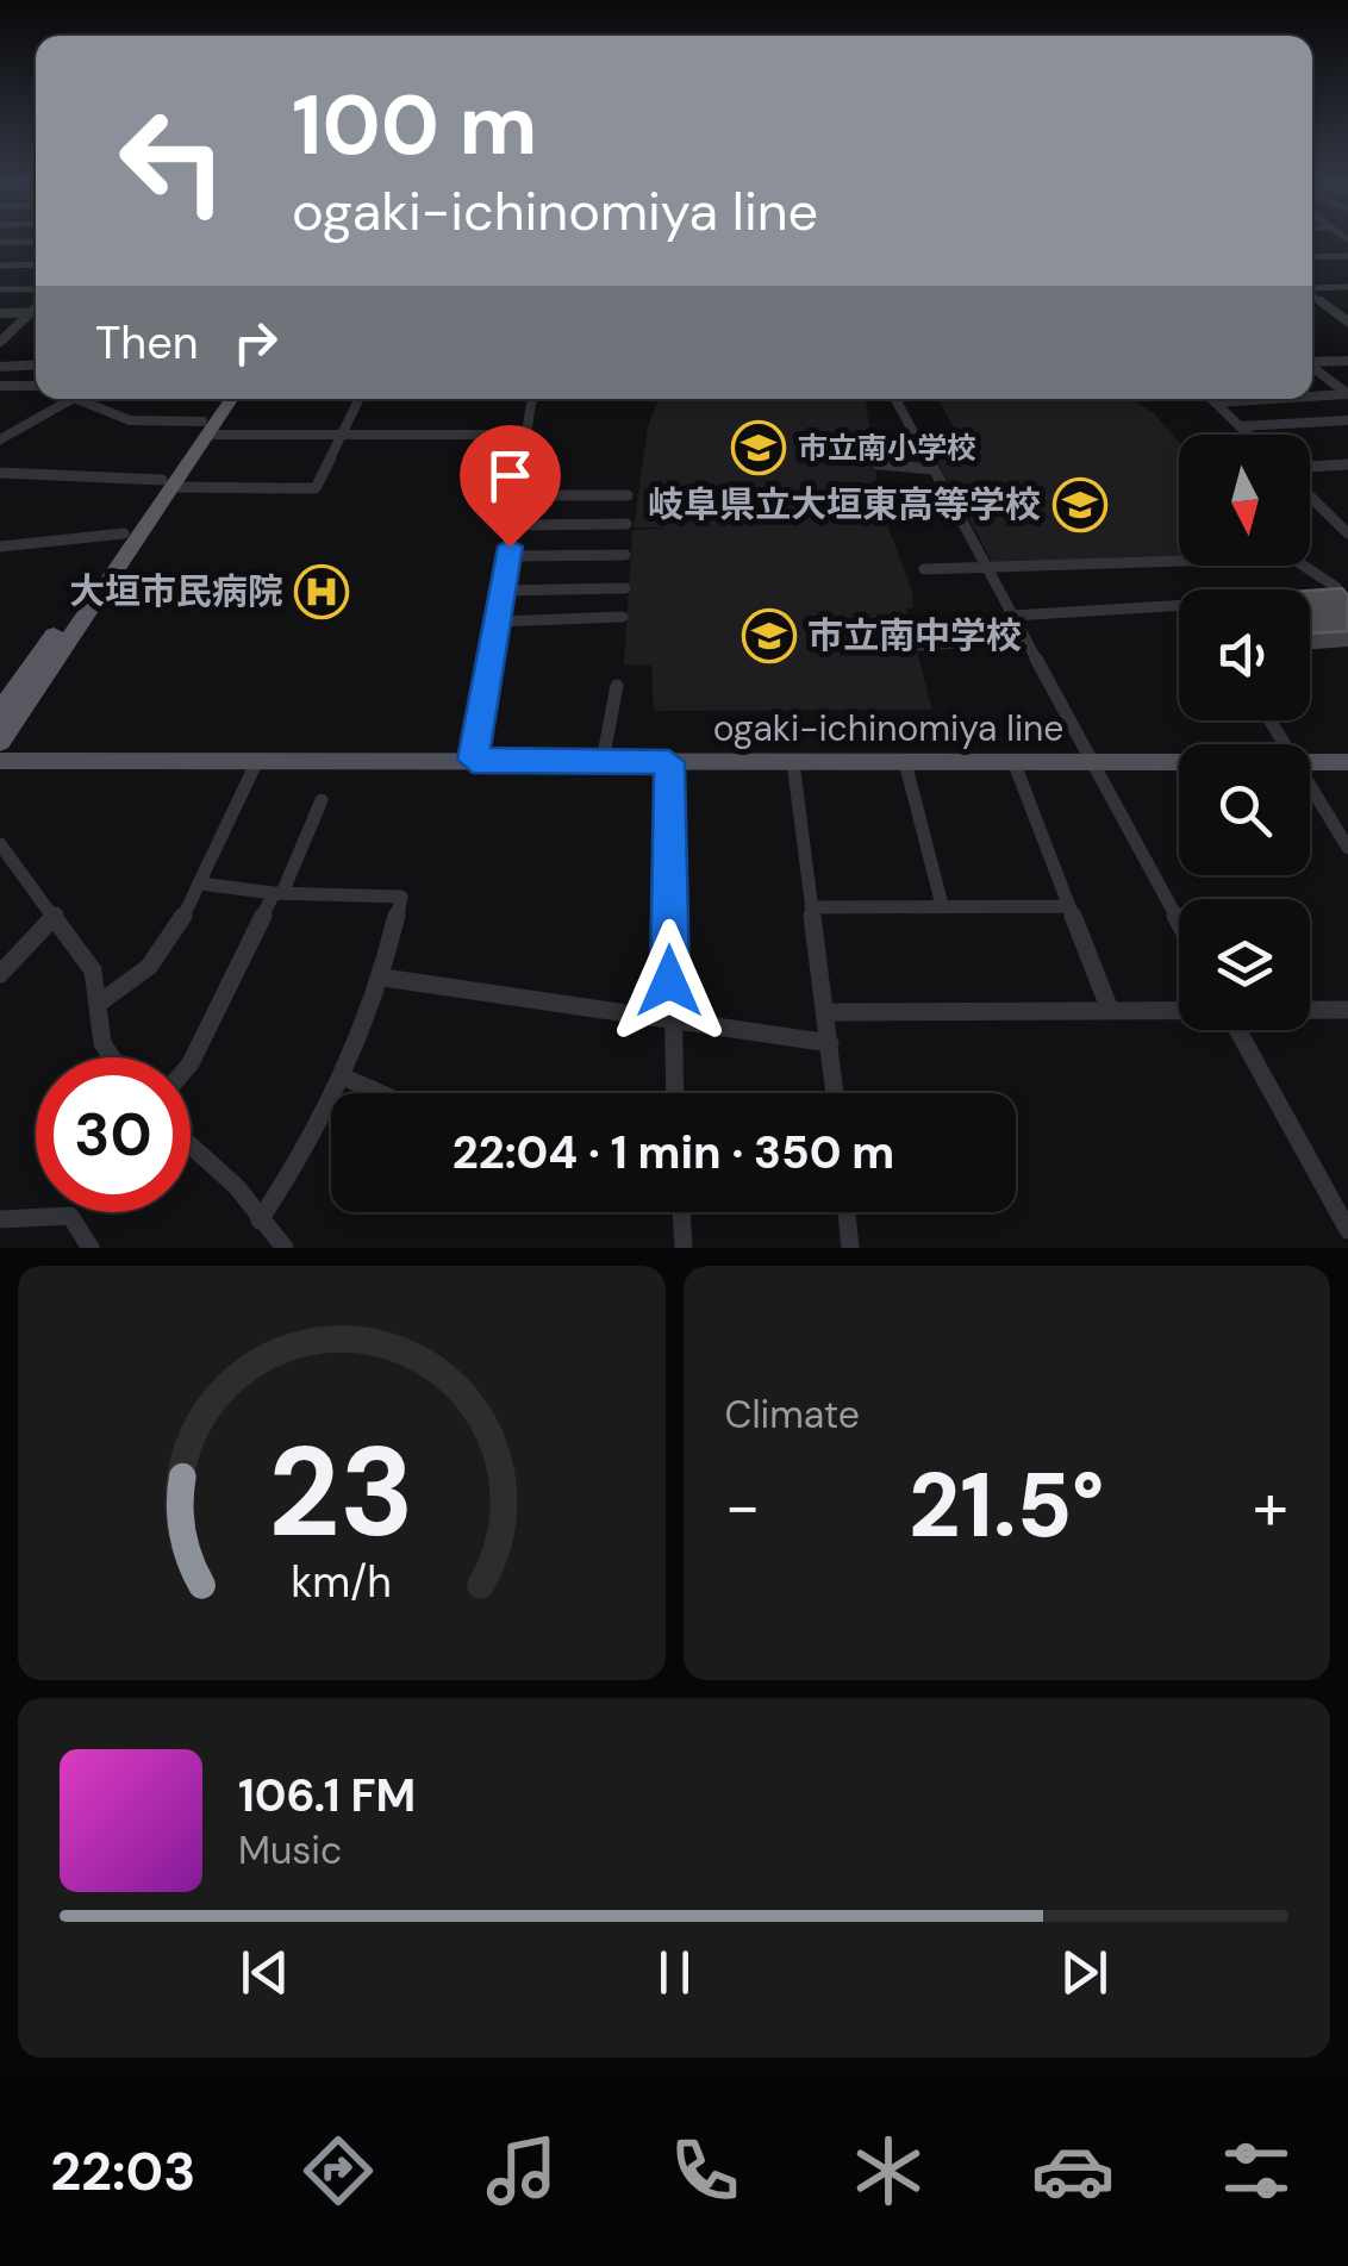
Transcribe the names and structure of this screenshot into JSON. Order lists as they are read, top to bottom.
{
  "streets": {
    "main road": ["ogaki-ichinomiya line"]
  },
  "places": {
    "school or university": ["市立南小学校", "岐阜県立大垣東高等学校", "市立南中学校"],
    "hospital": ["大垣市民病院"]
  },
  "north": "bottom",
  "page": {
    "turn": ["100 m", "ogaki-ichinomiya line"],
    "then": "Then",
    "limit": "30",
    "trip": "22:04 · 1 min · 350 m",
    "tile": "Climate",
    "heat": ["−", "21.5°", "+"],
    "song": ["106.1 FM", "Music"],
    "tabs": "22:03",
    "gauge": ["23", "km/h"]
  }
}
